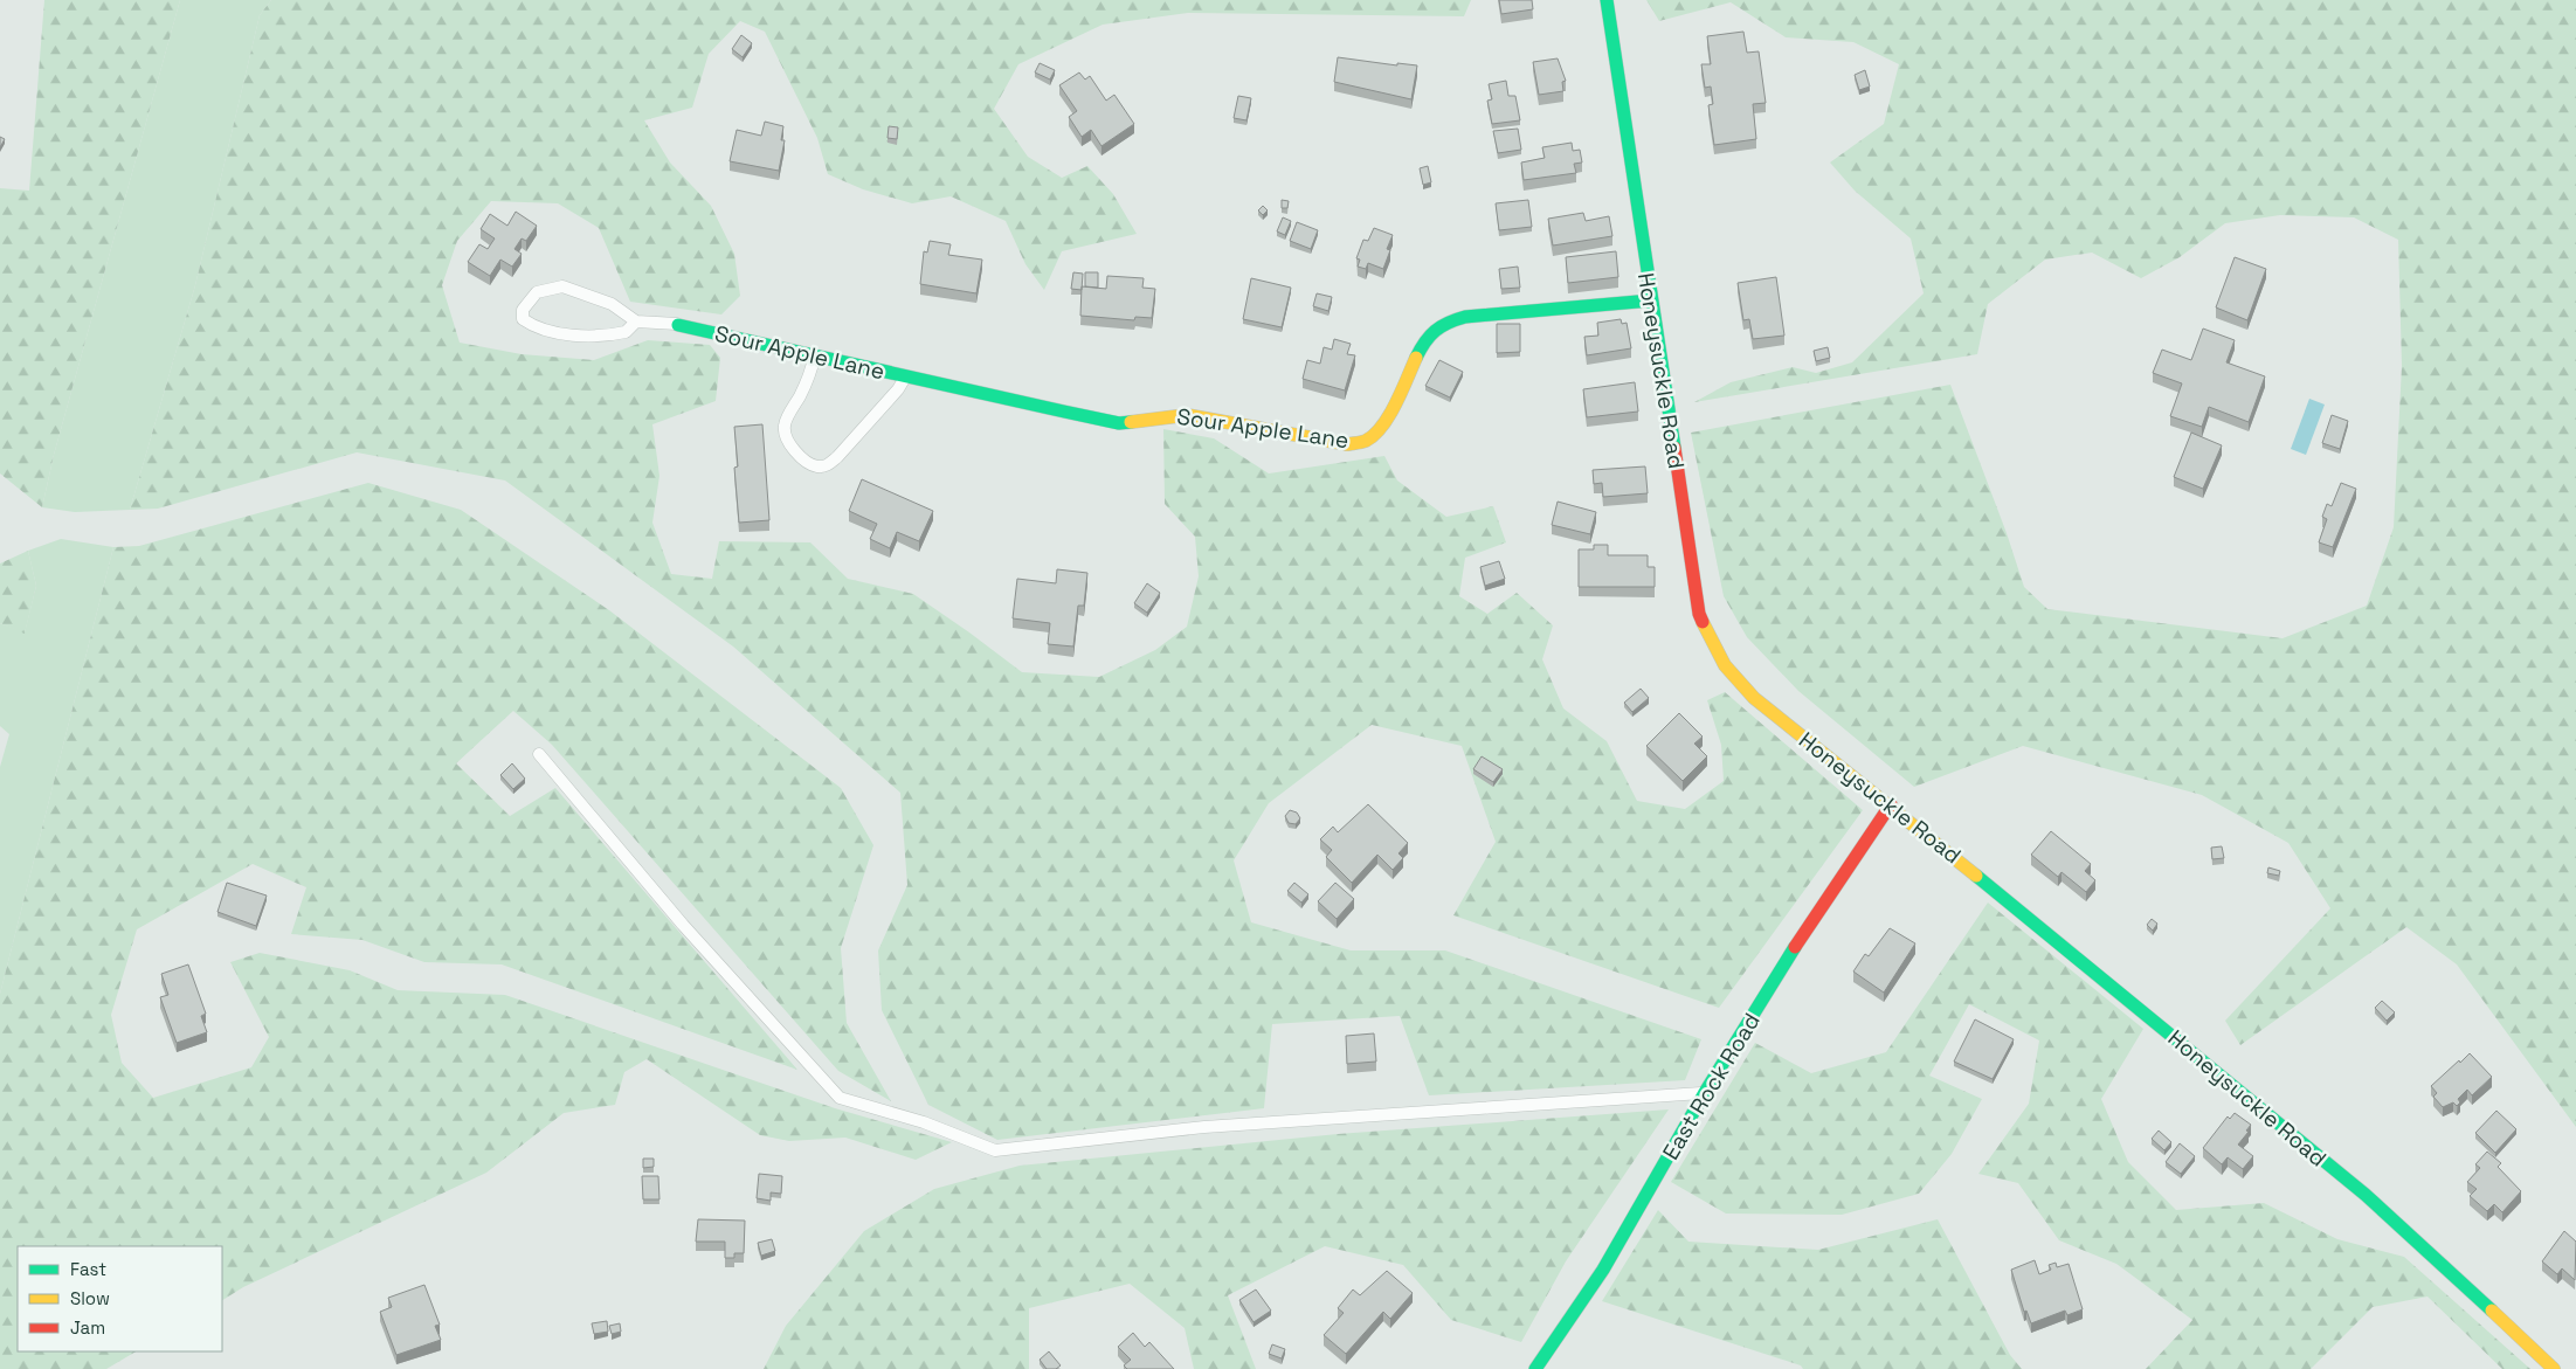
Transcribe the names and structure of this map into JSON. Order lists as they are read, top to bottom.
{
  "streets": {
    "street": ["Sour Apple Lane", "Honeysuckle Road", "East Rock Road"]
  },
  "crossings": [
    ["Sour Apple Lane", "Honeysuckle Road"],
    ["Honeysuckle Road", "East Rock Road"]
  ],
  "legend": ["Fast", "Slow", "Jam"]
}
